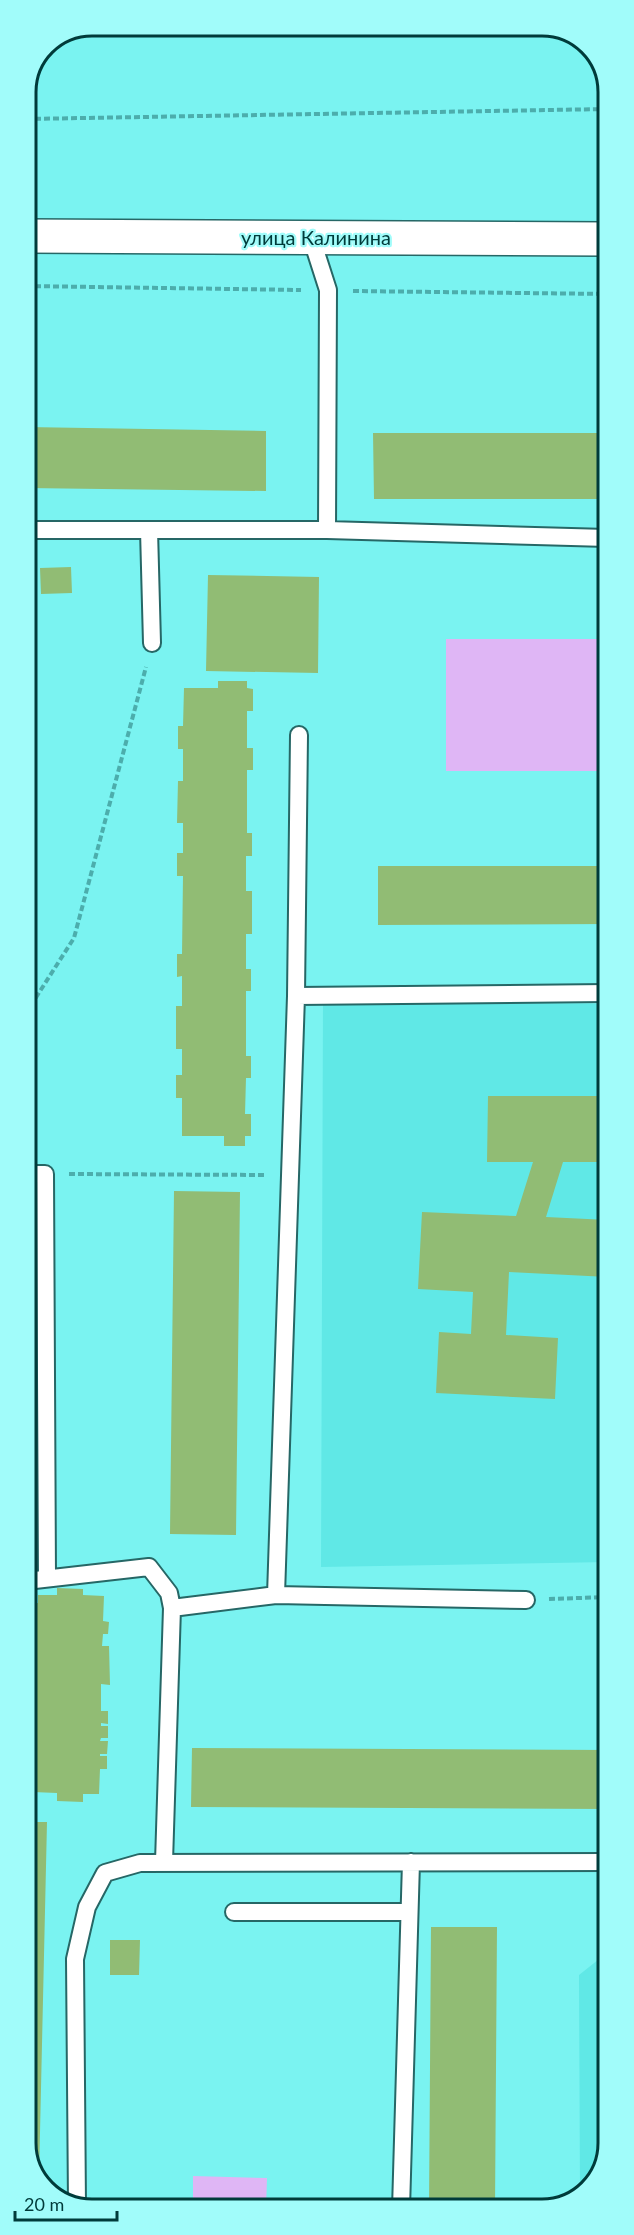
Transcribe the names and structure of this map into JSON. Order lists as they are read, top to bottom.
{
  "streets": {
    "street": ["улица Калинина"]
  },
  "scale_bar": "20 m"
}
